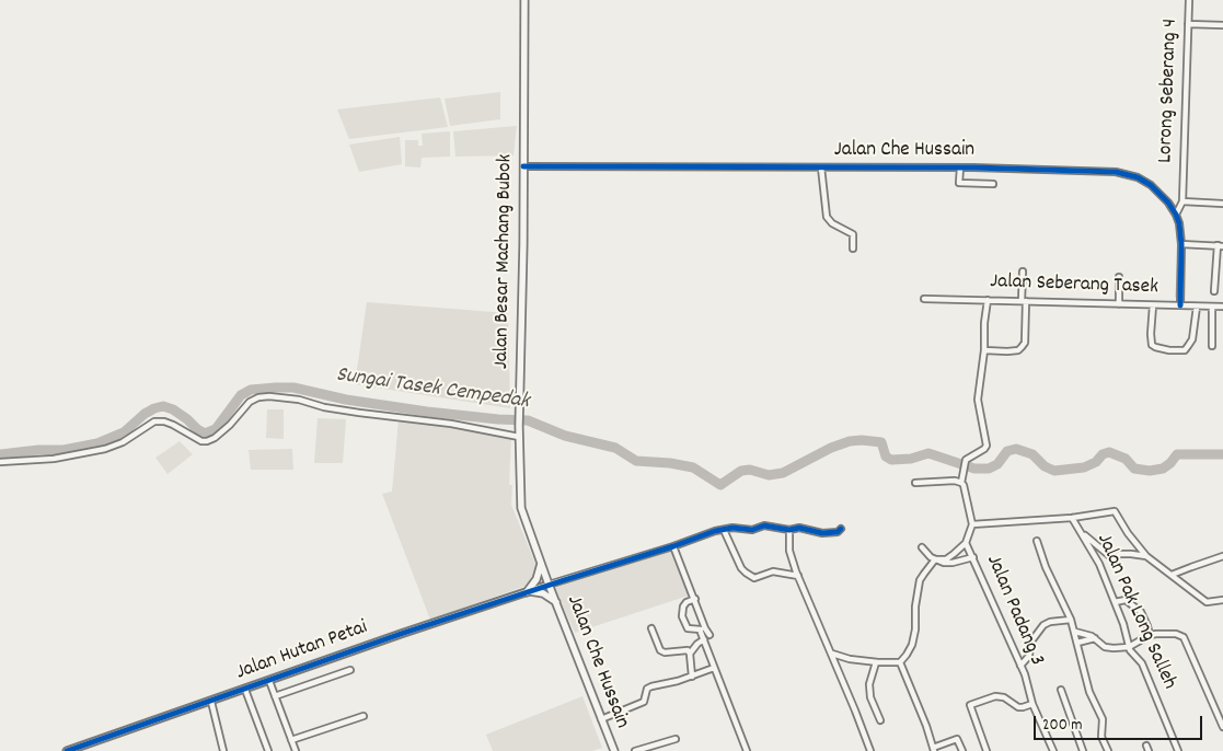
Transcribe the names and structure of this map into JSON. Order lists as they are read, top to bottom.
{
  "streets": {
    "main road": ["Jalan Che Hussain", "Jalan Besar Machang Bubok"],
    "street": [
      "Lorong Seberang 4",
      "Jalan Seberang Tasek",
      "Jalan Padang 3",
      "Jalan Pak Long Salleh",
      "Jalan Hutan Petai"
    ]
  },
  "crossings": [
    ["Lorong Seberang 4", "Jalan Che Hussain"],
    ["Jalan Che Hussain", "Jalan Besar Machang Bubok"],
    ["Jalan Che Hussain", "Jalan Seberang Tasek"],
    ["Jalan Che Hussain", "Jalan Hutan Petai"],
    ["Jalan Besar Machang Bubok", "Jalan Hutan Petai"]
  ],
  "water": ["Sungai Tasek Cempedak"],
  "scale_bar": "200 m"
}
